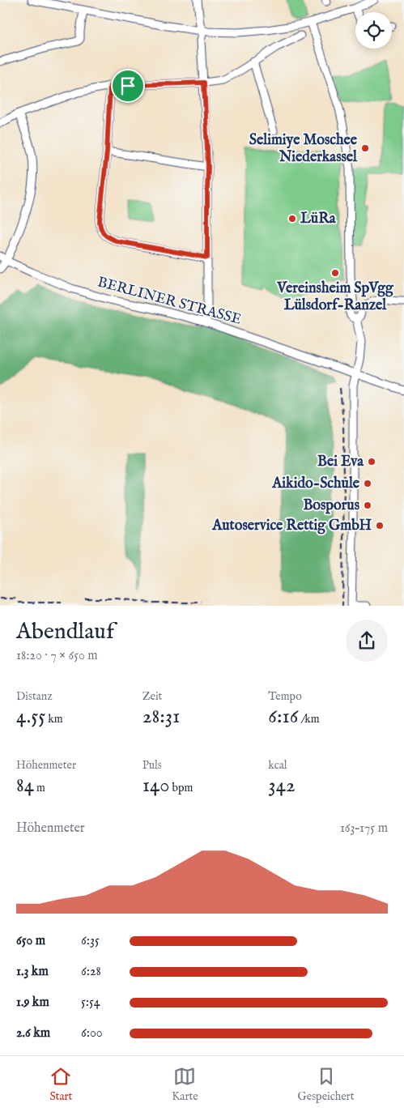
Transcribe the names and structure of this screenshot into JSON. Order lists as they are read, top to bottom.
{
  "streets": {
    "street": ["BERLINER STRASSE"]
  },
  "places": [
    "Selimiye Moschee Niederkassel",
    "LüRa",
    "Vereinsheim SpVgg Lülsdorf-Ranzel",
    "Bei Eva",
    "Aikido-Schule",
    "Bosporus",
    "Autoservice Rettig GmbH"
  ],
  "page": {
    "heading": ["Abendlauf", "18:20 · 7 × 650 m"],
    "stats": [
      ["Distanz", "4.55 km"],
      ["Zeit", "28:31"],
      ["Tempo", "6:16 /km"],
      ["Höhenmeter", "84 m"],
      ["Puls", "140 bpm"],
      ["kcal", "342"]
    ],
    "chart": ["Höhenmeter", "163–175 m"],
    "list": [
      {
        "name": "650 m",
        "note": "6:35"
      },
      {
        "name": "1.3 km",
        "note": "6:28"
      },
      {
        "name": "1.9 km",
        "note": "5:54"
      },
      {
        "name": "2.6 km",
        "note": "6:00"
      }
    ],
    "tabs": ["Start", "Karte", "Gespeichert"]
  }
}
